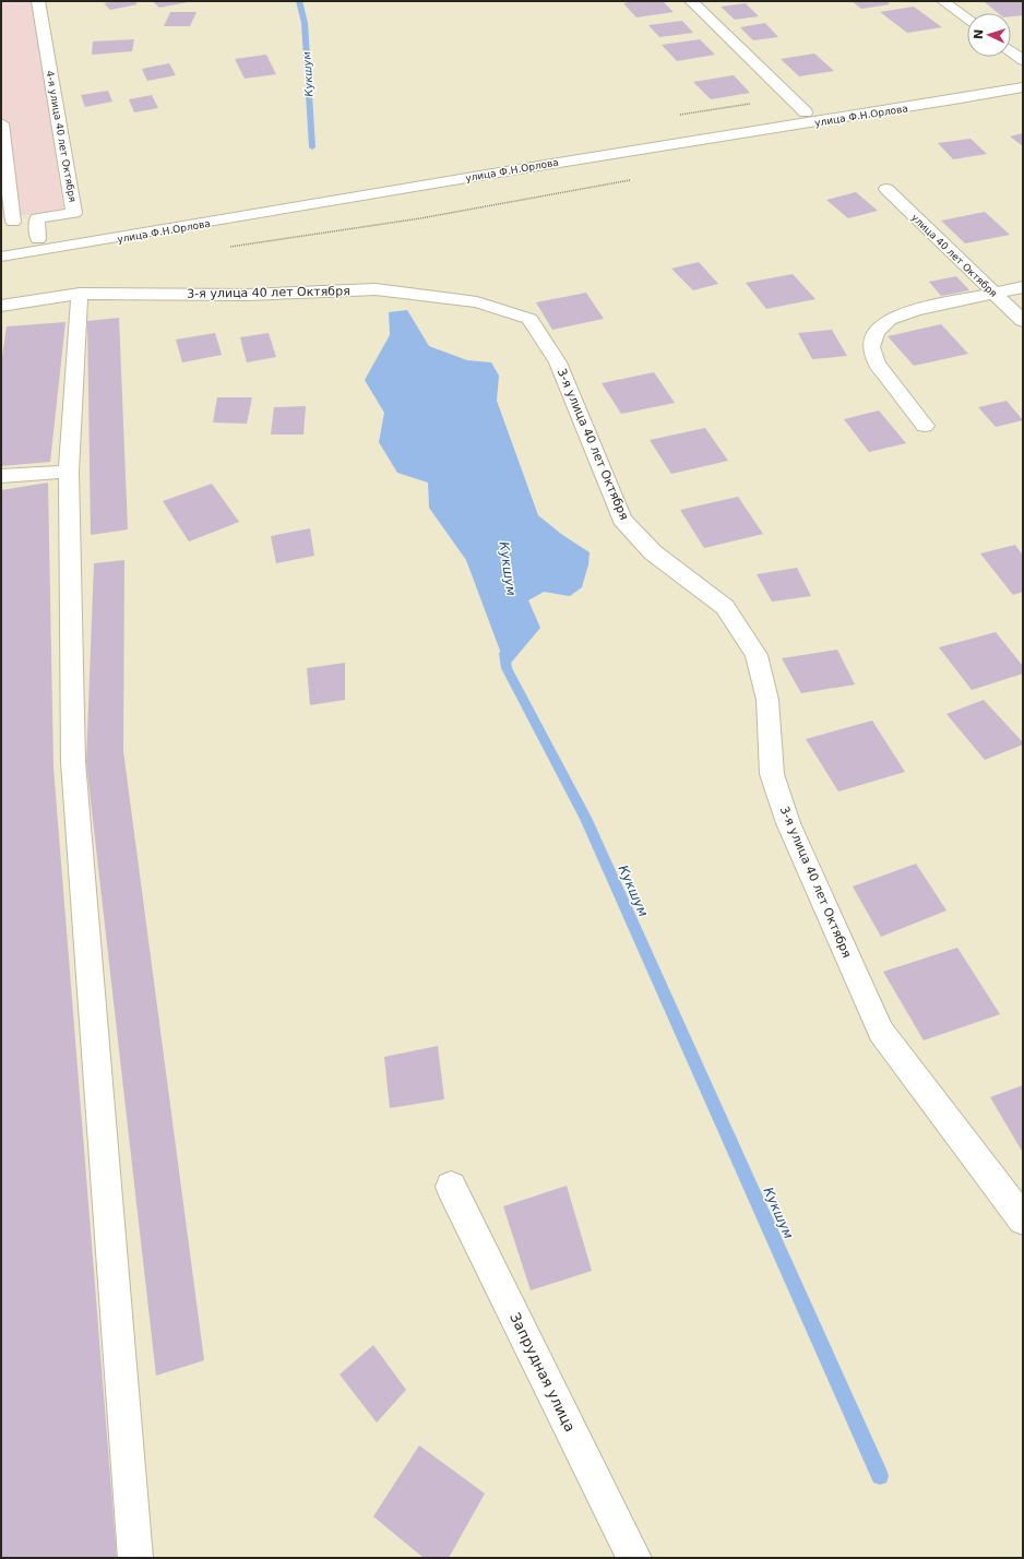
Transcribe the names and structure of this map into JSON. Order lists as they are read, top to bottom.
{
  "streets": {
    "main road": [
      "улица Ф.Н.Орлова",
      "4-я улица 40 лет Октября",
      "улица 40 лет Октября",
      "3-я улица 40 лет Октября",
      "Запрудная улица"
    ]
  },
  "water": ["Кукшум"],
  "north": "left"
}
